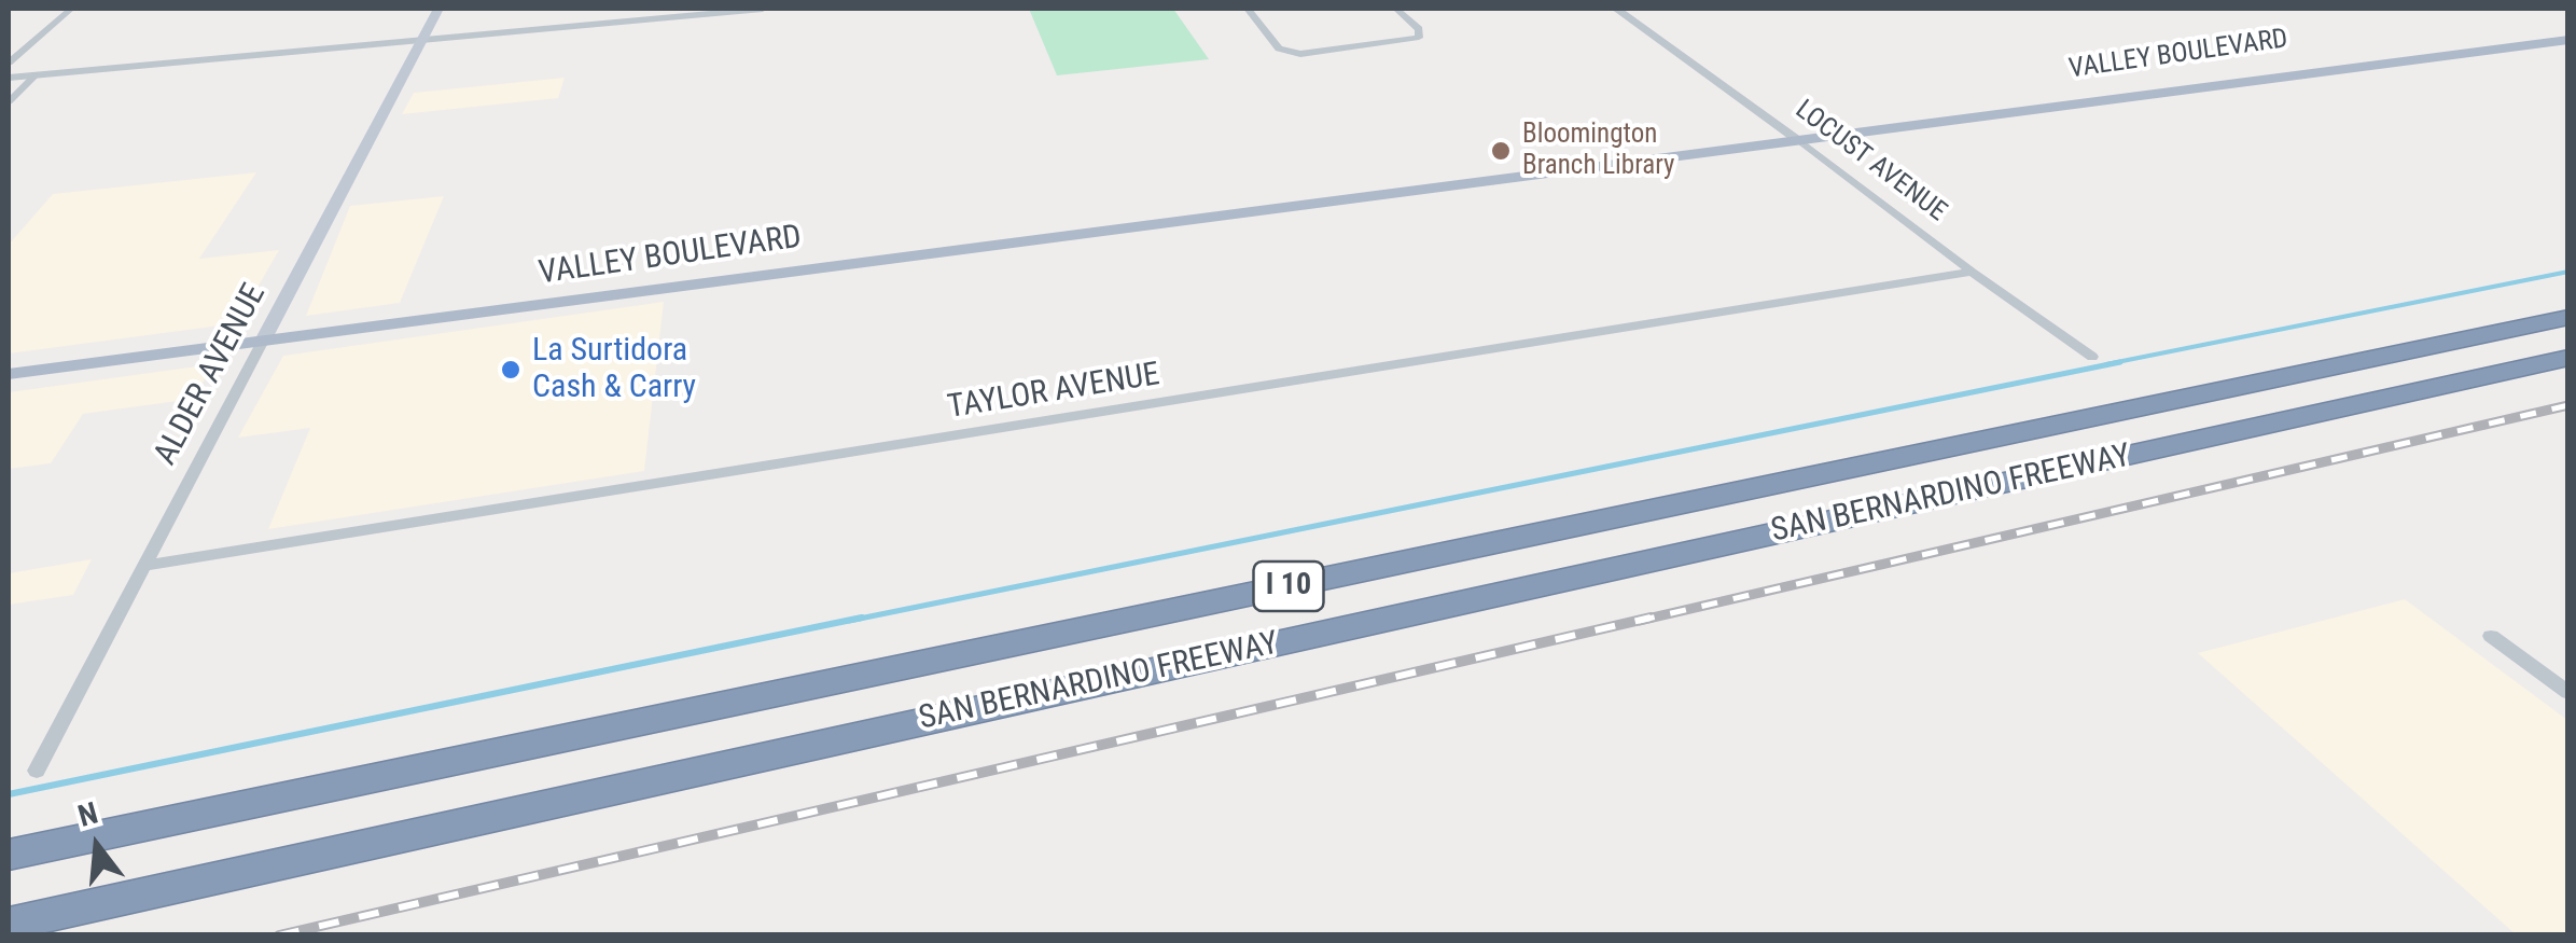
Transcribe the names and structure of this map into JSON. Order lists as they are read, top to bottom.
{
  "streets": {
    "highway": ["SAN BERNARDINO FREEWAY", "I 10"],
    "main road": ["VALLEY BOULEVARD", "ALDER AVENUE"],
    "street": ["LOCUST AVENUE", "TAYLOR AVENUE"]
  },
  "crossings": [
    ["VALLEY BOULEVARD", "LOCUST AVENUE"],
    ["VALLEY BOULEVARD", "ALDER AVENUE"],
    ["LOCUST AVENUE", "TAYLOR AVENUE"],
    ["ALDER AVENUE", "TAYLOR AVENUE"]
  ],
  "places": ["Bloomington Branch Library", "La Surtidora Cash & Carry"],
  "north": "top"
}
